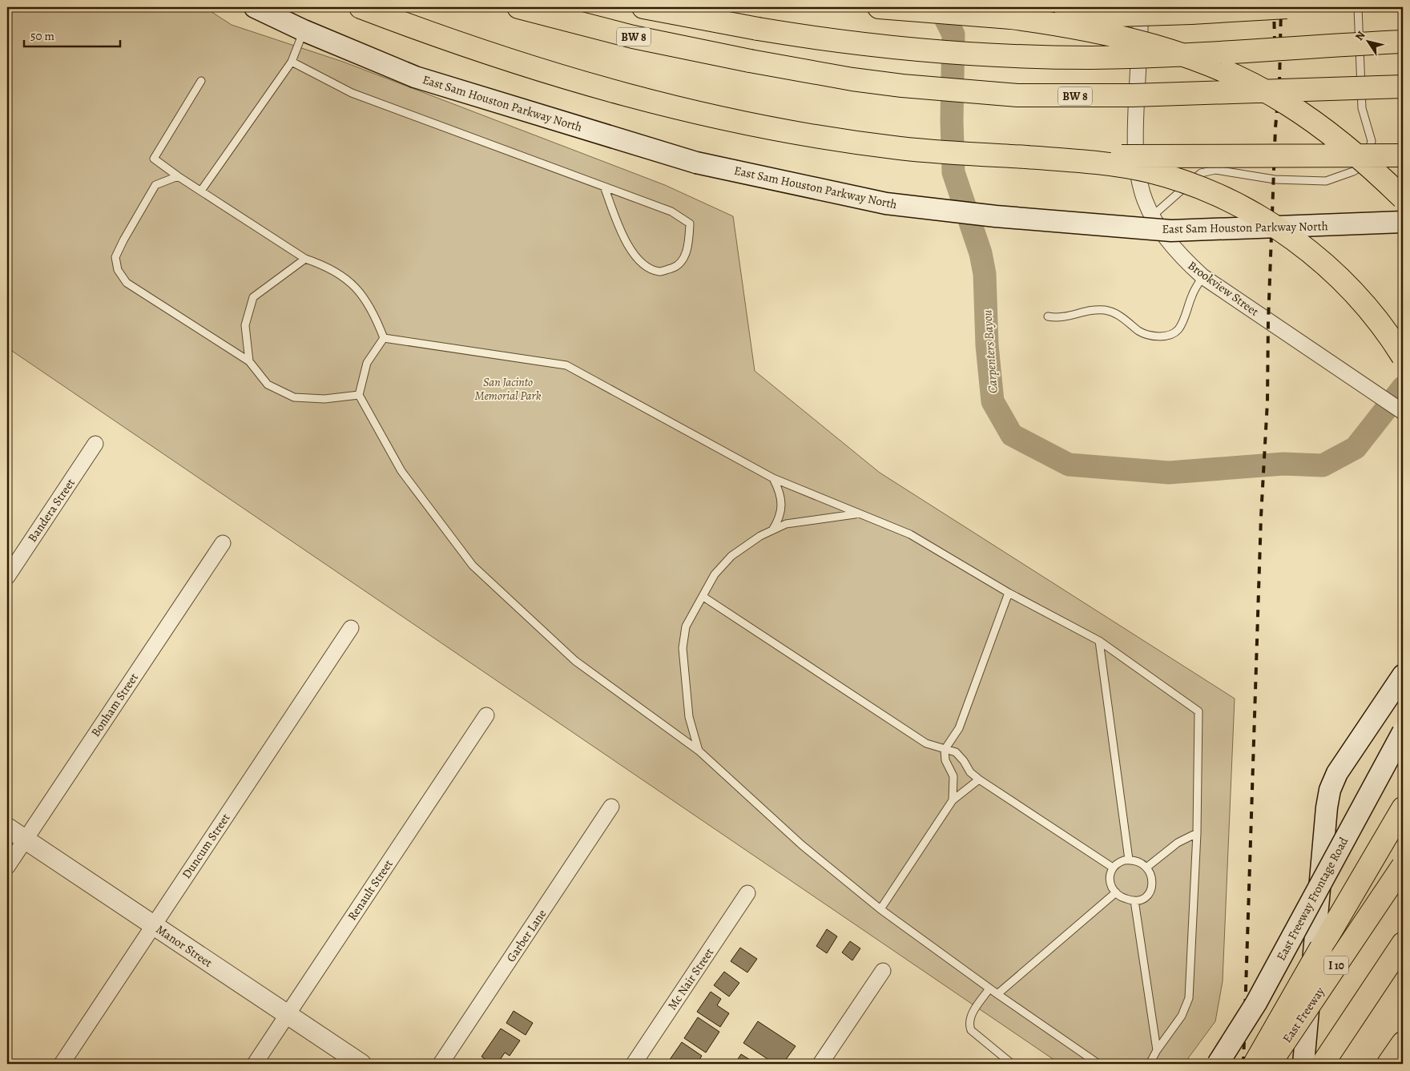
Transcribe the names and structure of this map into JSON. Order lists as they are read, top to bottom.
{
  "streets": {
    "highway": ["BW 8", "I 10", "East Freeway"],
    "main road": ["East Sam Houston Parkway North", "East Freeway Frontage Road"],
    "street": [
      "Brookview Street",
      "Bandera Street",
      "Bonham Street",
      "Duncum Street",
      "Renault Street",
      "Garber Lane",
      "Manor Street",
      "Mc Nair Street"
    ]
  },
  "crossings": [
    ["Bonham Street", "Manor Street"],
    ["Duncum Street", "Manor Street"],
    ["Renault Street", "Manor Street"]
  ],
  "water": ["Carpenters Bayou"],
  "parks": ["San Jacinto Memorial Park"],
  "scale_bar": "50 m",
  "north": "top left"
}
